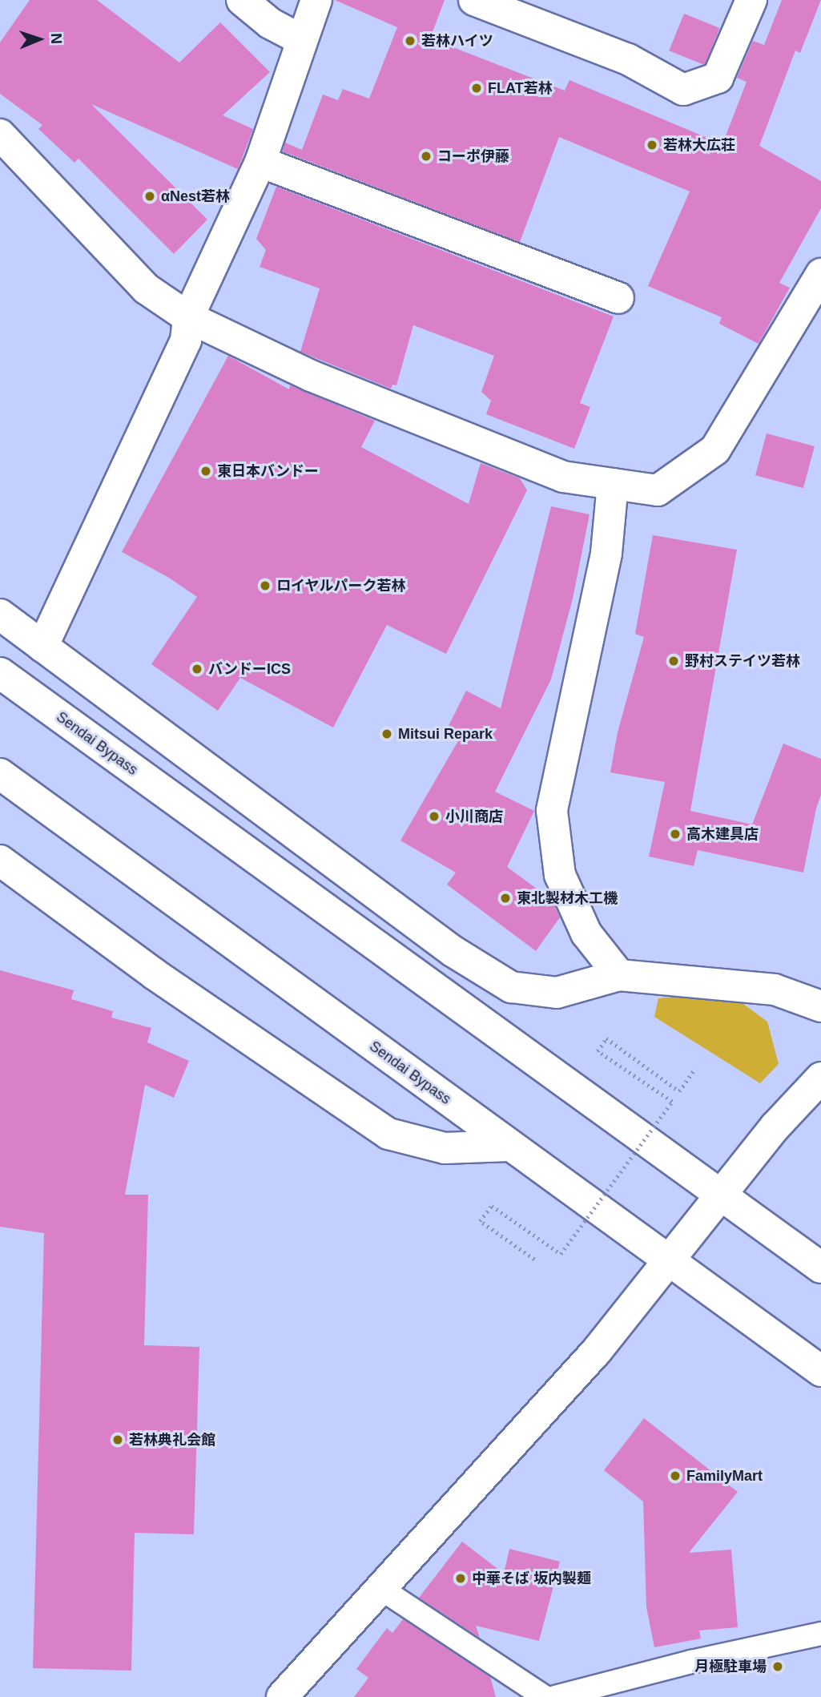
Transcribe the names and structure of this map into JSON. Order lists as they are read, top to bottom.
{
  "streets": {
    "main road": ["Sendai Bypass"]
  },
  "places": [
    "若林ハイツ",
    "FLAT若林",
    "若林大広荘",
    "コーポ伊藤",
    "αNest若林",
    "東日本バンドー",
    "ロイヤルパーク若林",
    "野村ステイツ若林",
    "バンドーICS",
    "Mitsui Repark",
    "小川商店",
    "高木建具店",
    "東北製材木工機",
    "若林典礼会館",
    "FamilyMart",
    "中華そば 坂内製麺",
    "月極駐車場"
  ],
  "north": "right"
}
